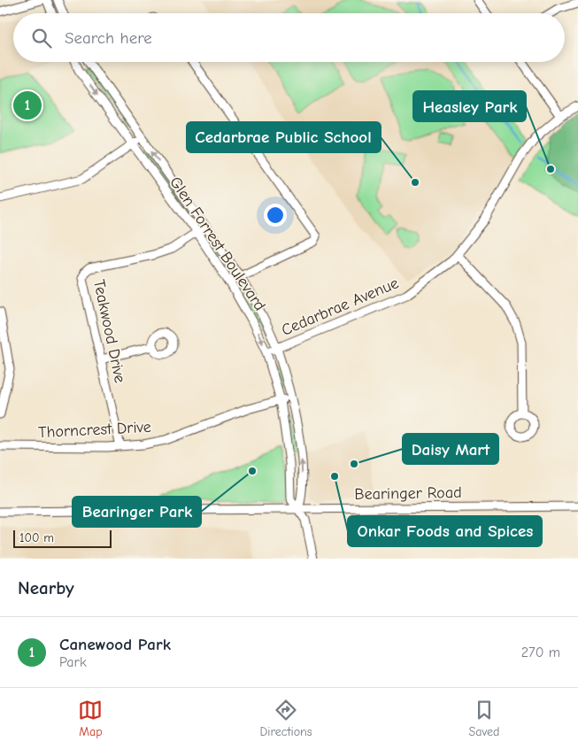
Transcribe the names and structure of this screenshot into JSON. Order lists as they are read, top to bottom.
{
  "streets": {
    "street": [
      "Glen Forrest Boulevard",
      "Cedarbrae Avenue",
      "Teakwood Drive",
      "Thorncrest Drive",
      "Bearinger Road"
    ]
  },
  "crossings": [
    ["Glen Forrest Boulevard", "Cedarbrae Avenue"],
    ["Glen Forrest Boulevard", "Teakwood Drive"],
    ["Glen Forrest Boulevard", "Thorncrest Drive"],
    ["Glen Forrest Boulevard", "Bearinger Road"],
    ["Teakwood Drive", "Thorncrest Drive"]
  ],
  "places": [
    "Heasley Park",
    "Cedarbrae Public School",
    "Daisy Mart",
    "Bearinger Park",
    "Onkar Foods and Spices"
  ],
  "scale_bar": "100 m",
  "page": {
    "search": "Search here",
    "pins": "1",
    "scale": "100 m",
    "heading": "Nearby",
    "list": [
      {
        "mark": "1",
        "name": "Canewood Park",
        "note": "Park",
        "value": "270 m"
      }
    ],
    "nav": ["Map", "Directions", "Saved"]
  }
}
